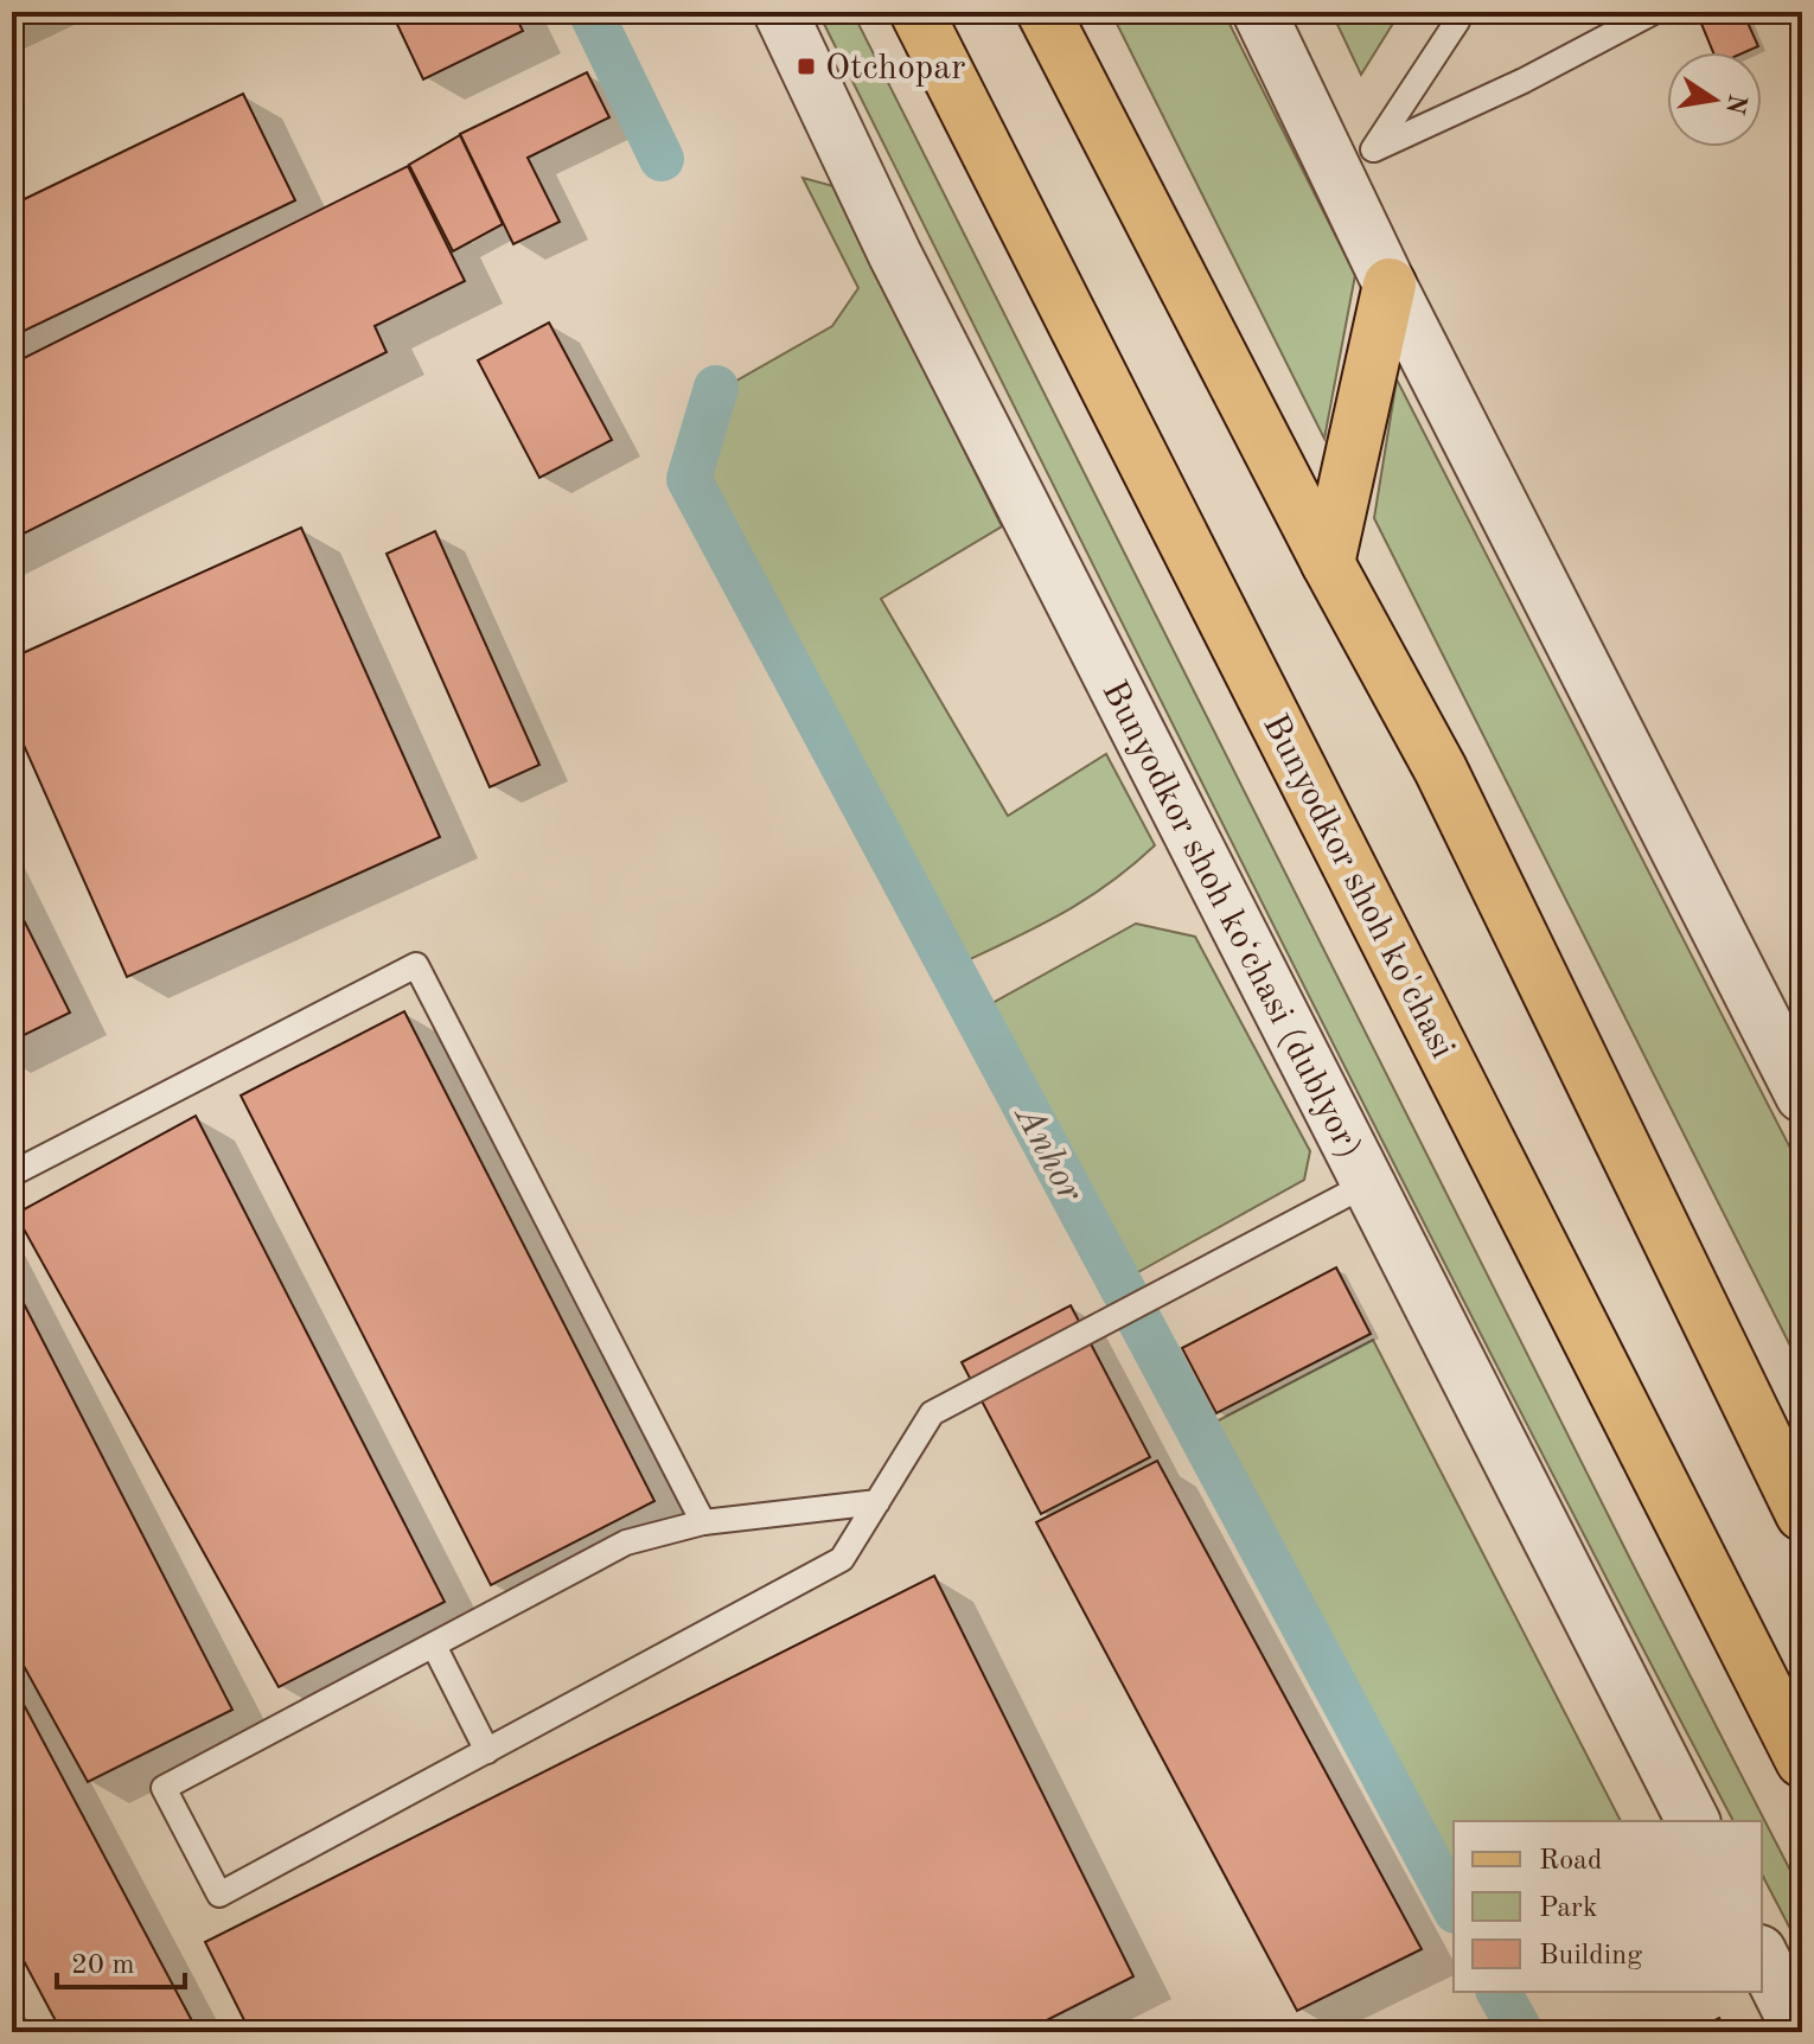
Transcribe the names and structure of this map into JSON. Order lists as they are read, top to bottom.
{
  "streets": {
    "main road": ["Bunyodkor shoh ko'chasi"],
    "street": ["Bunyodkor shoh koʻchasi (dublyor)"]
  },
  "water": ["Anhor"],
  "places": {
    "transit": ["Otchopar"]
  },
  "legend": ["Road", "Park", "Building"],
  "scale_bar": "20 m",
  "north": "right"
}
